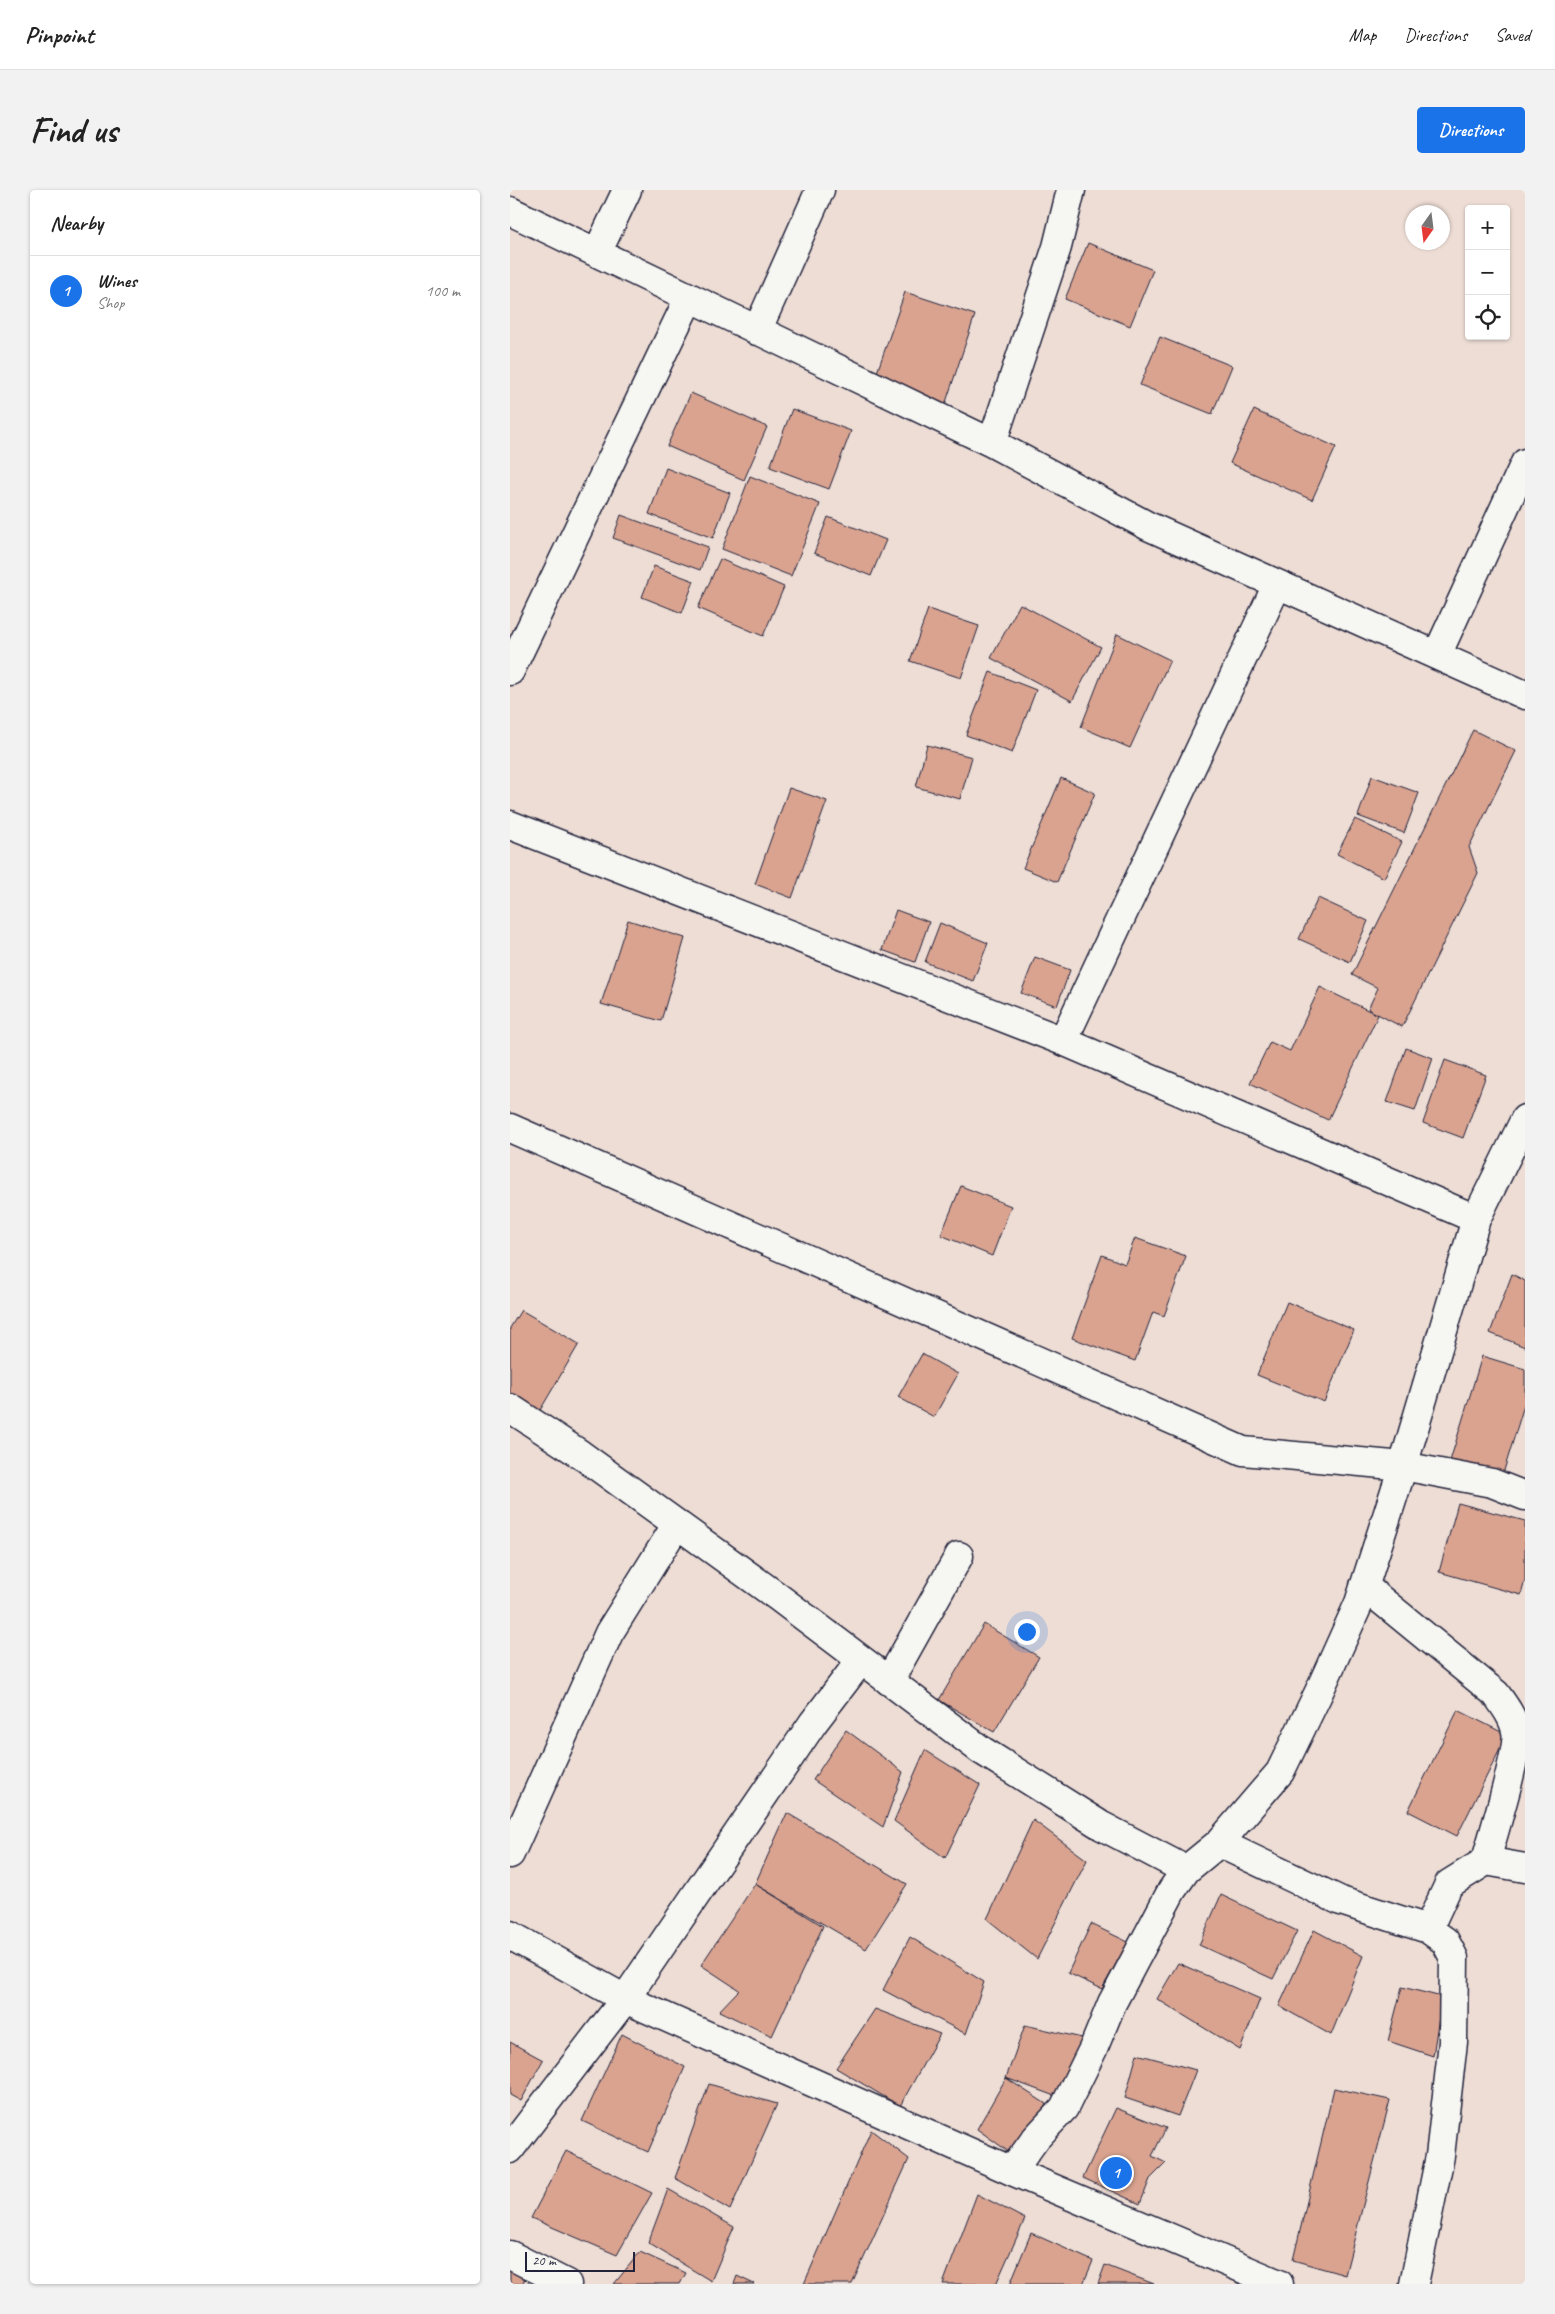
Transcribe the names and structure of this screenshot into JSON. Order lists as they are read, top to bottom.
{
  "scale_bar": "20 m",
  "north": "bottom",
  "page": {
    "header": "Pinpoint",
    "nav": ["Map", "Directions", "Saved"],
    "buttons": "Directions",
    "title": "Find us",
    "heading": "Nearby",
    "map_buttons": ["+", "−"],
    "list": [
      {
        "mark": "1",
        "name": "Wines",
        "note": "Shop",
        "value": "100 m"
      }
    ],
    "pins": "1",
    "scale": "20 m"
  }
}
